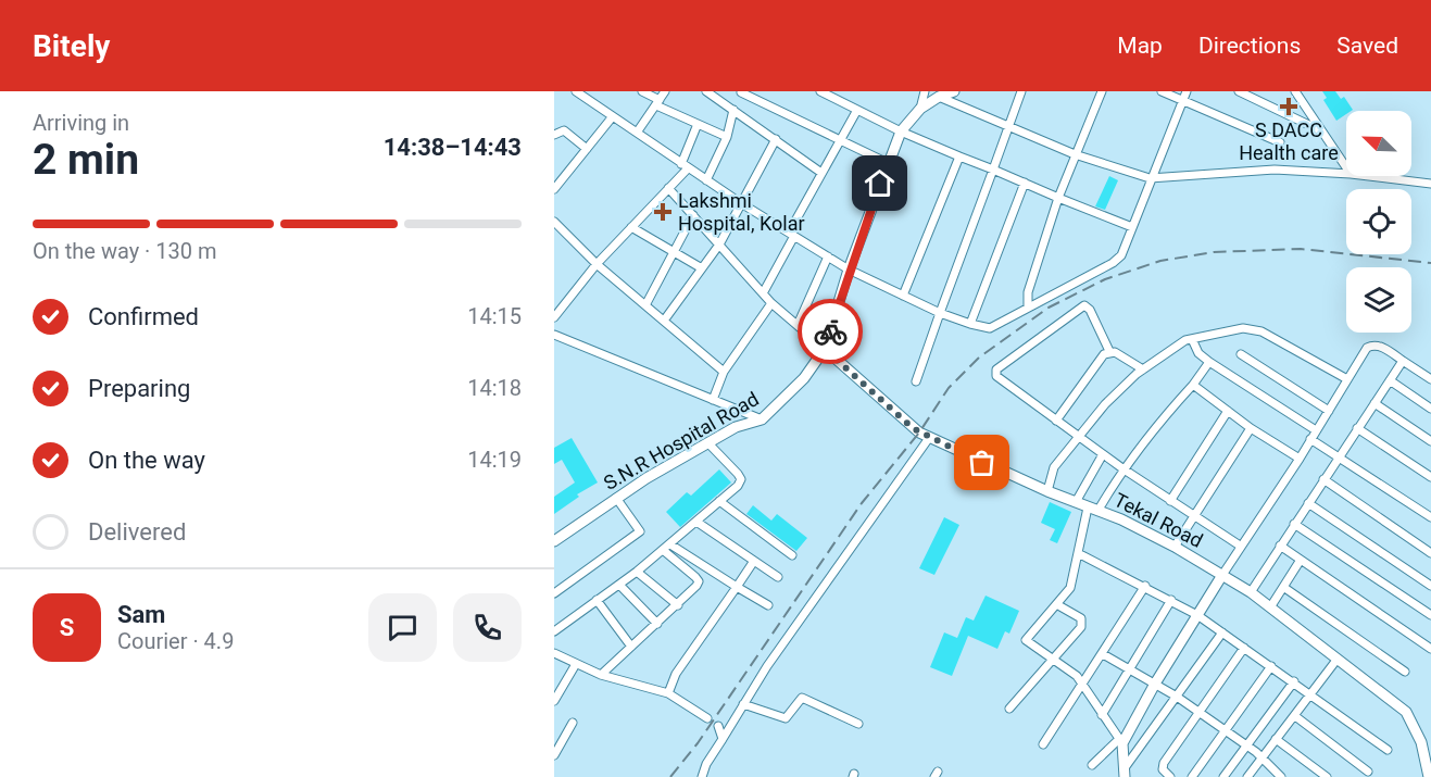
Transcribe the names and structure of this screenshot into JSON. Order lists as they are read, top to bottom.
{
  "streets": {
    "main road": ["S.N.R Hospital Road", "Tekal Road"]
  },
  "crossings": [
    ["S.N.R Hospital Road", "Tekal Road"]
  ],
  "places": {
    "health": ["S DACC Health care", "Lakshmi Hospital, Kolar"]
  },
  "north": "top left",
  "page": {
    "header": "Bitely",
    "nav": ["Map", "Directions", "Saved"],
    "heading": ["2 min", "Arriving in", "14:38–14:43"],
    "panel": ["Sam", "Courier · 4.9"],
    "bar": "On the way · 130 m",
    "list": [
      ["Confirmed", "14:15"],
      ["Preparing", "14:18"],
      ["On the way", "14:19"],
      "Delivered"
    ],
    "round": "S"
  }
}
